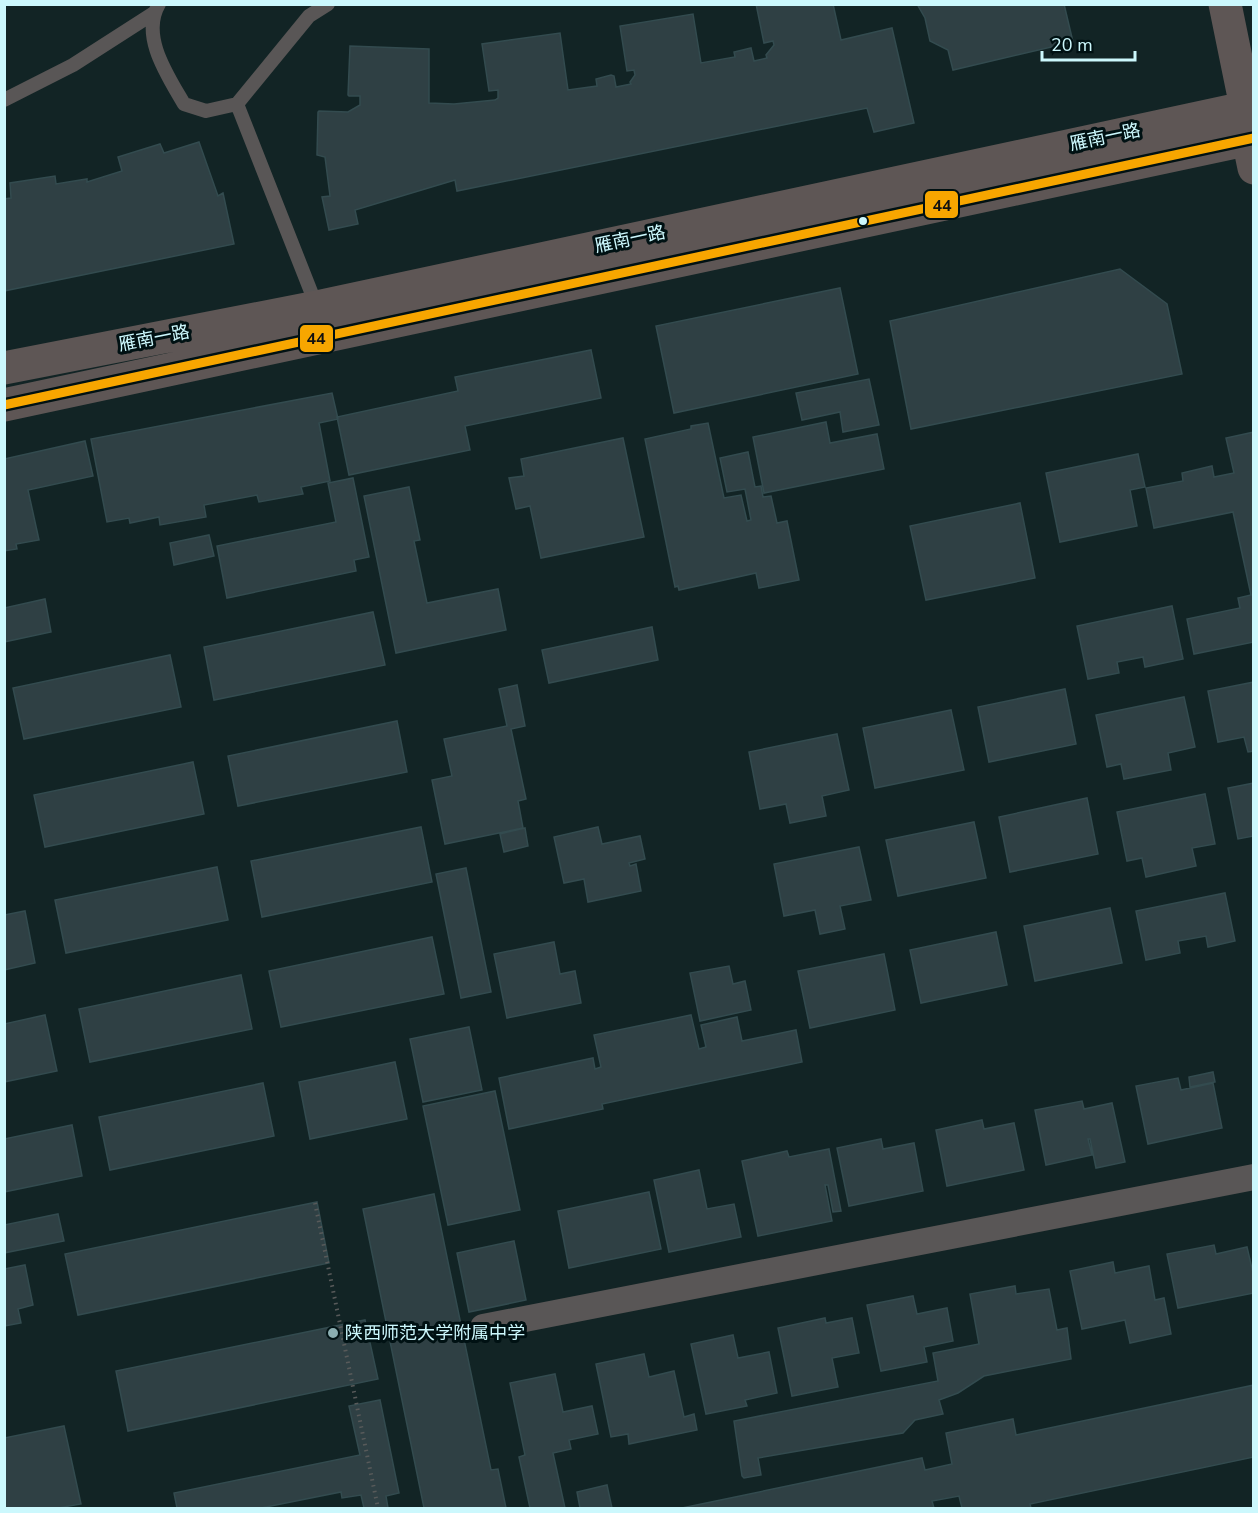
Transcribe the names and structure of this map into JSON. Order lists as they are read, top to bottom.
{
  "streets": {
    "main road": ["雁南一路"]
  },
  "places": ["陕西师范大学附属中学"],
  "lines": ["transit line 44"],
  "scale_bar": "20 m"
}
